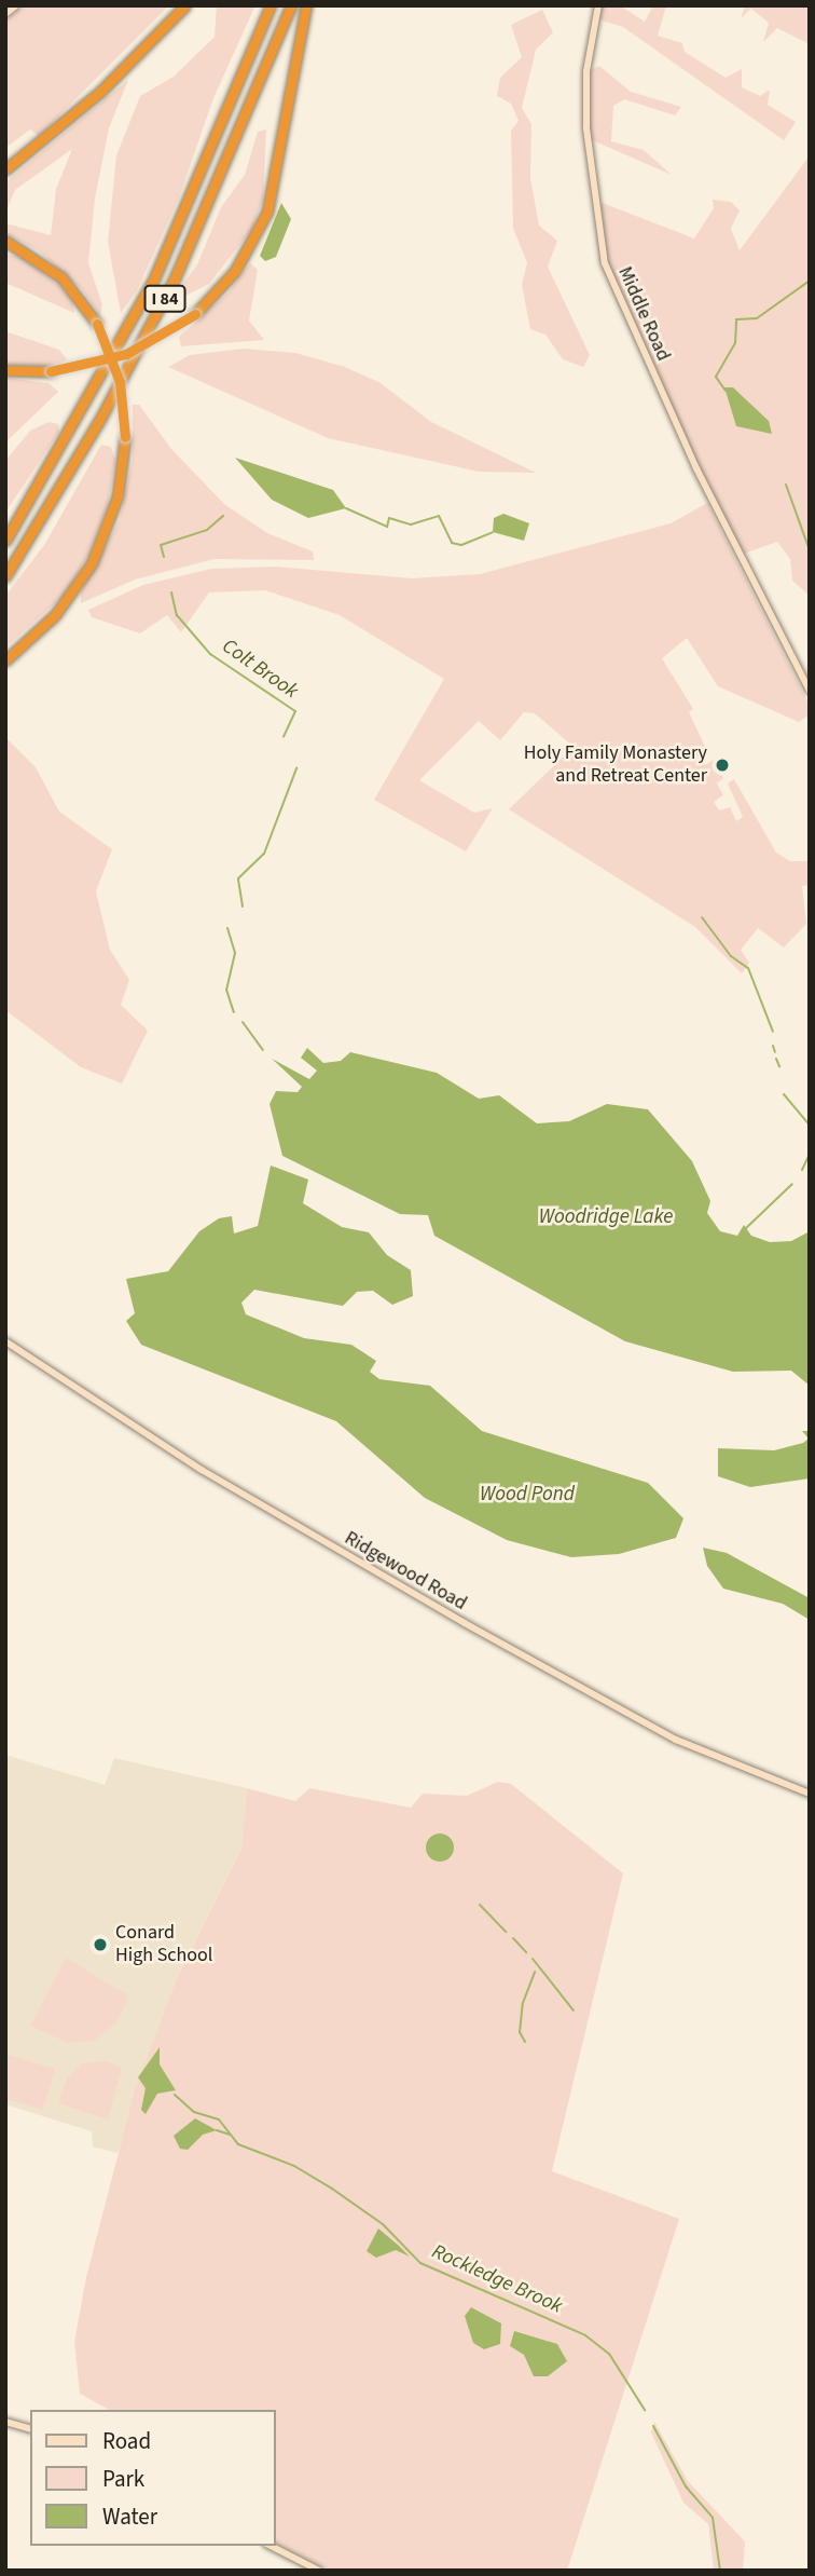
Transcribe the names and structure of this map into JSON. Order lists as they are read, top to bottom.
{
  "streets": {
    "highway": ["I 84"],
    "main road": ["Middle Road", "Ridgewood Road"]
  },
  "water": [
    "Colt Brook",
    "Woodridge Lake",
    "Wood Pond",
    "Rockledge Brook"
  ],
  "places": ["Holy Family Monastery and Retreat Center", "Conard High School"],
  "legend": ["Road", "Park", "Water"]
}
